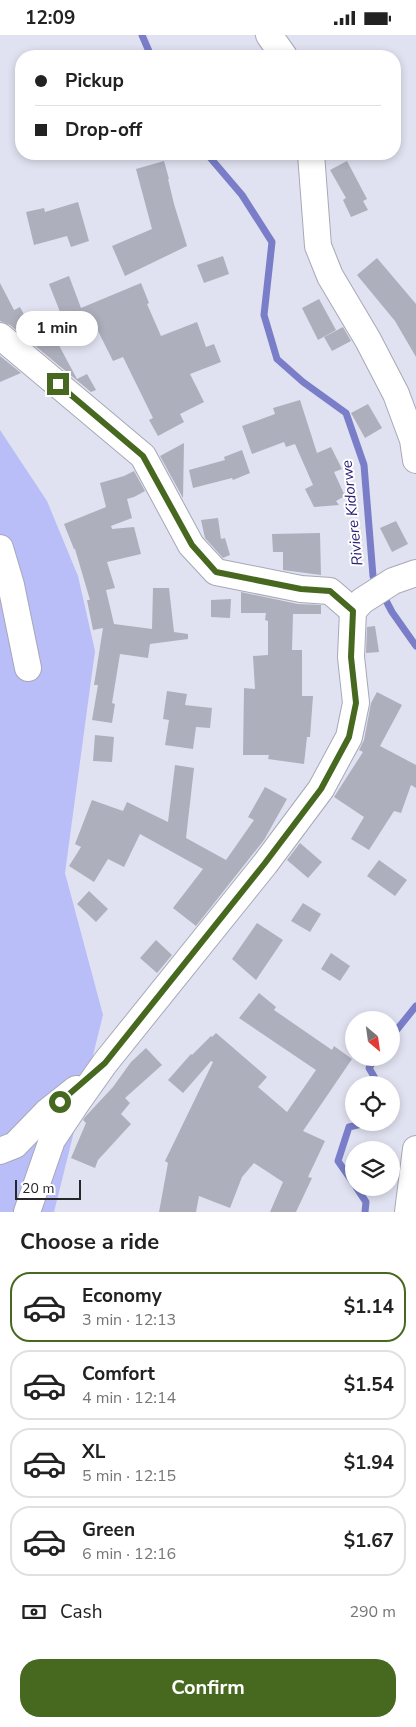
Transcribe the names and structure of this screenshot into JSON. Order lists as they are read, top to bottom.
{
  "water": ["Riviere Kidorwe"],
  "scale_bar": "20 m",
  "north": "bottom right",
  "page": {
    "status": "12:09",
    "banner": ["Pickup", "Drop-off"],
    "bubble": "1 min",
    "scale": "20 m",
    "heading": "Choose a ride",
    "list": [
      {
        "name": "Economy",
        "note": "3 min · 12:13",
        "value": "$1.14"
      },
      {
        "name": "Comfort",
        "note": "4 min · 12:14",
        "value": "$1.54"
      },
      {
        "name": "XL",
        "note": "5 min · 12:15",
        "value": "$1.94"
      },
      {
        "name": "Green",
        "note": "6 min · 12:16",
        "value": "$1.67"
      }
    ],
    "pay": ["Cash", "290 m"],
    "buttons": "Confirm"
  }
}
